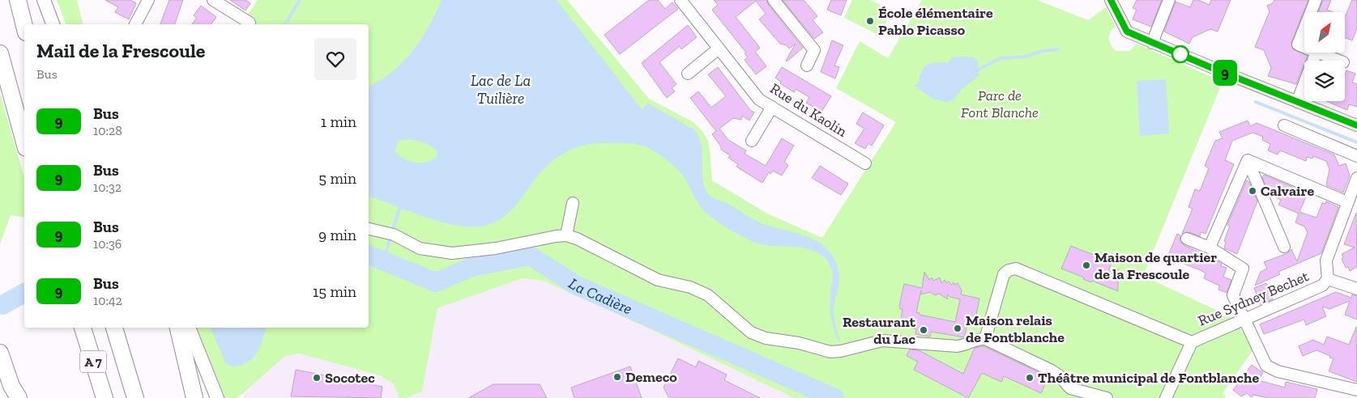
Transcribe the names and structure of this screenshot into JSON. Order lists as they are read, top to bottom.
{
  "streets": {
    "highway": ["A 7"],
    "street": ["Rue du Kaolin", "Rue Sydney Bechet"]
  },
  "water": ["Lac de La Tuilière", "La Cadière"],
  "parks": ["Parc de Font Blanche"],
  "places": [
    "École élémentaire Pablo Picasso",
    "Calvaire",
    "Maison de quartier de la Frescoule",
    "Maison relais de Fontblanche",
    "Restaurant du Lac",
    "Demeco",
    "Socotec",
    "Théâtre municipal de Fontblanche"
  ],
  "lines": ["bus line 9"],
  "north": "top right",
  "page": {
    "on_map": "9",
    "heading": ["Mail de la Frescoule", "Bus"],
    "list": [
      {
        "mark": "9",
        "name": "Bus",
        "note": "10:28",
        "value": "1 min"
      },
      {
        "mark": "9",
        "name": "Bus",
        "note": "10:32",
        "value": "5 min"
      },
      {
        "mark": "9",
        "name": "Bus",
        "note": "10:36",
        "value": "9 min"
      },
      {
        "mark": "9",
        "name": "Bus",
        "note": "10:42",
        "value": "15 min"
      }
    ]
  }
}
